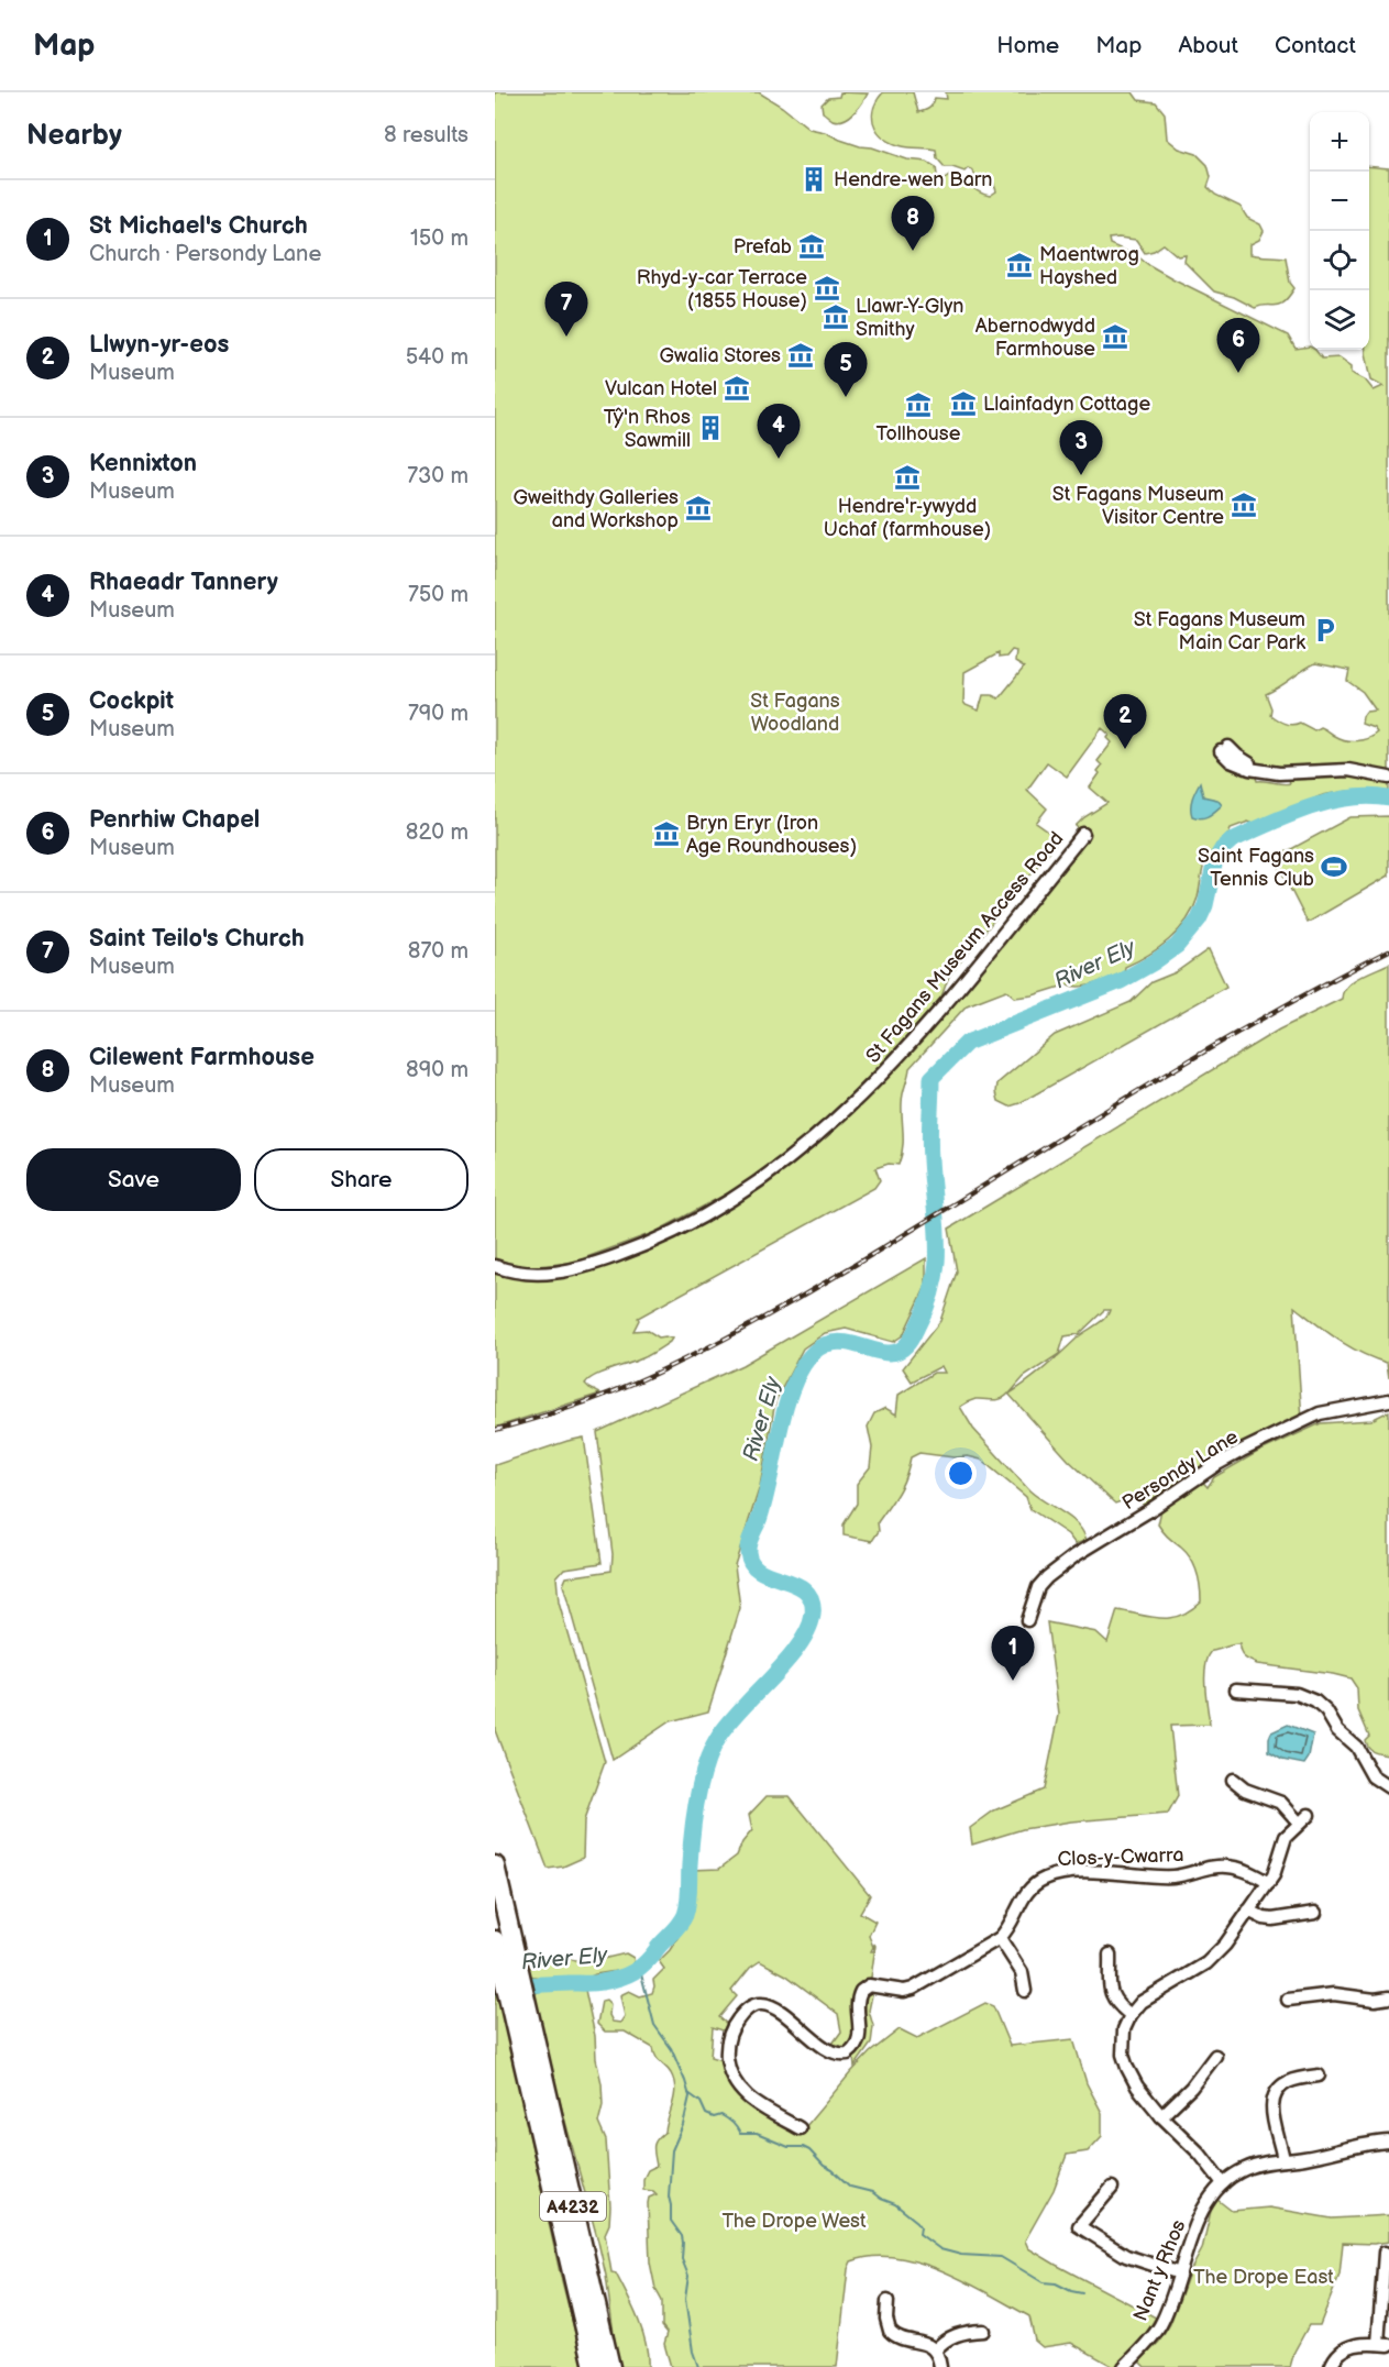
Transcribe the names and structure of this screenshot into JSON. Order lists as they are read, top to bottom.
{
  "streets": {
    "highway": ["A4232"],
    "street": [
      "St Fagans Museum Access Road",
      "Persondy Lane",
      "Clos-y-Cwarra",
      "Nant y Rhos"
    ]
  },
  "water": ["River Ely"],
  "parks": ["St Fagans Woodland", "The Drope West", "The Drope East"],
  "places": {
    "building": ["Hendre-wen Barn", "Tŷ'n Rhos Sawmill"],
    "museum": [
      "Prefab",
      "Maentwrog Hayshed",
      "Rhyd-y-car Terrace (1855 House)",
      "Llawr-Y-Glyn Smithy",
      "Abernodwydd Farmhouse",
      "Gwalia Stores",
      "Vulcan Hotel",
      "Llainfadyn Cottage",
      "Tollhouse",
      "Hendre'r-ywydd Uchaf (farmhouse)",
      "St Fagans Museum Visitor Centre",
      "Gweithdy Galleries and Workshop",
      "Bryn Eryr (Iron Age Roundhouses)"
    ],
    "parking": ["St Fagans Museum Main Car Park"],
    "sports": ["Saint Fagans Tennis Club"]
  },
  "page": {
    "header": "Map",
    "nav": [
      "Home",
      "Map",
      "About",
      "Contact"
    ],
    "heading": ["Nearby", "8 results"],
    "map_buttons": ["+", "−"],
    "list": [
      {
        "mark": "1",
        "name": "St Michael's Church",
        "note": "Church · Persondy Lane",
        "value": "150 m"
      },
      {
        "mark": "2",
        "name": "Llwyn-yr-eos",
        "note": "Museum",
        "value": "540 m"
      },
      {
        "mark": "3",
        "name": "Kennixton",
        "note": "Museum",
        "value": "730 m"
      },
      {
        "mark": "4",
        "name": "Rhaeadr Tannery",
        "note": "Museum",
        "value": "750 m"
      },
      {
        "mark": "5",
        "name": "Cockpit",
        "note": "Museum",
        "value": "790 m"
      },
      {
        "mark": "6",
        "name": "Penrhiw Chapel",
        "note": "Museum",
        "value": "820 m"
      },
      {
        "mark": "7",
        "name": "Saint Teilo's Church",
        "note": "Museum",
        "value": "870 m"
      },
      {
        "mark": "8",
        "name": "Cilewent Farmhouse",
        "note": "Museum",
        "value": "890 m"
      }
    ],
    "pins": [
      "8",
      "7",
      "6",
      "5",
      "4",
      "3",
      "2",
      "1"
    ],
    "buttons": ["Save", "Share"]
  }
}
